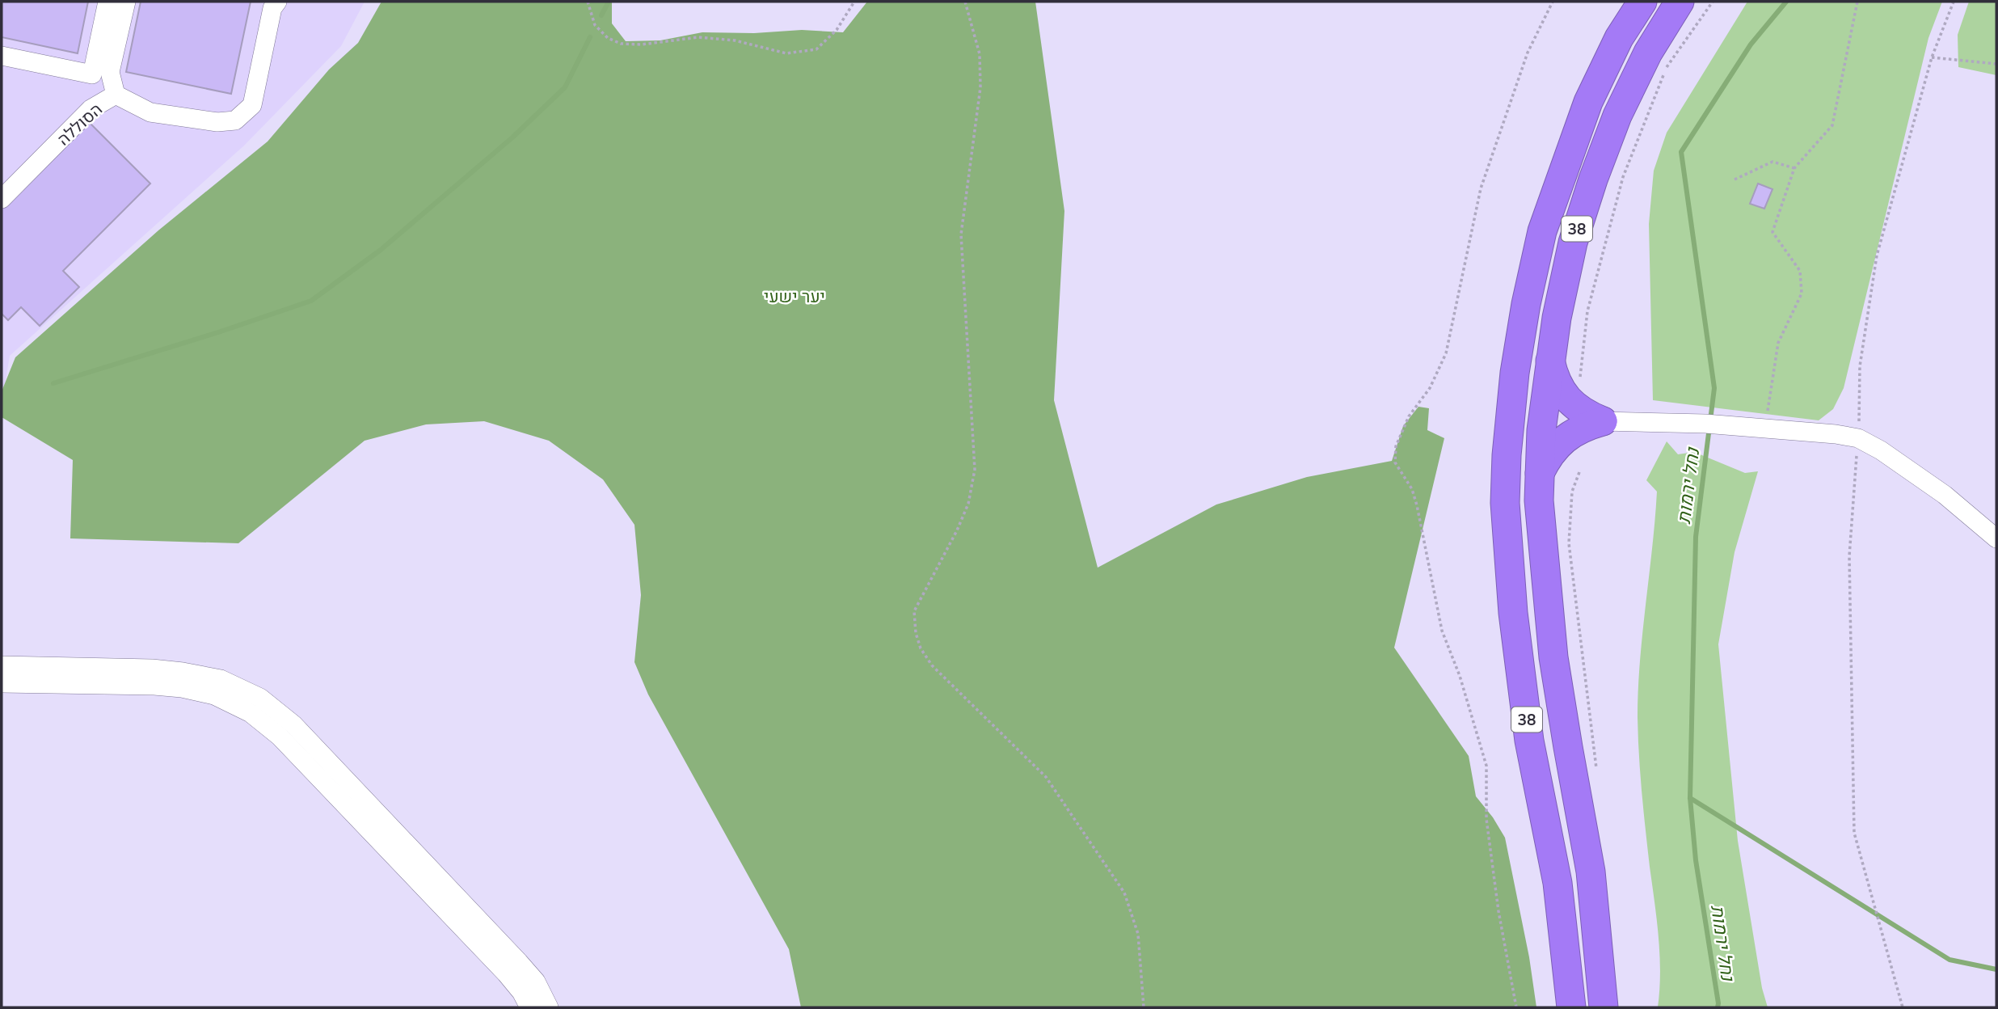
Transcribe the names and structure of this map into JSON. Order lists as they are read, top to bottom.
{
  "streets": {
    "highway": ["38"],
    "street": ["הסוללה"]
  },
  "water": ["נחל ירמות"],
  "parks": ["יער ישעי"]
}
